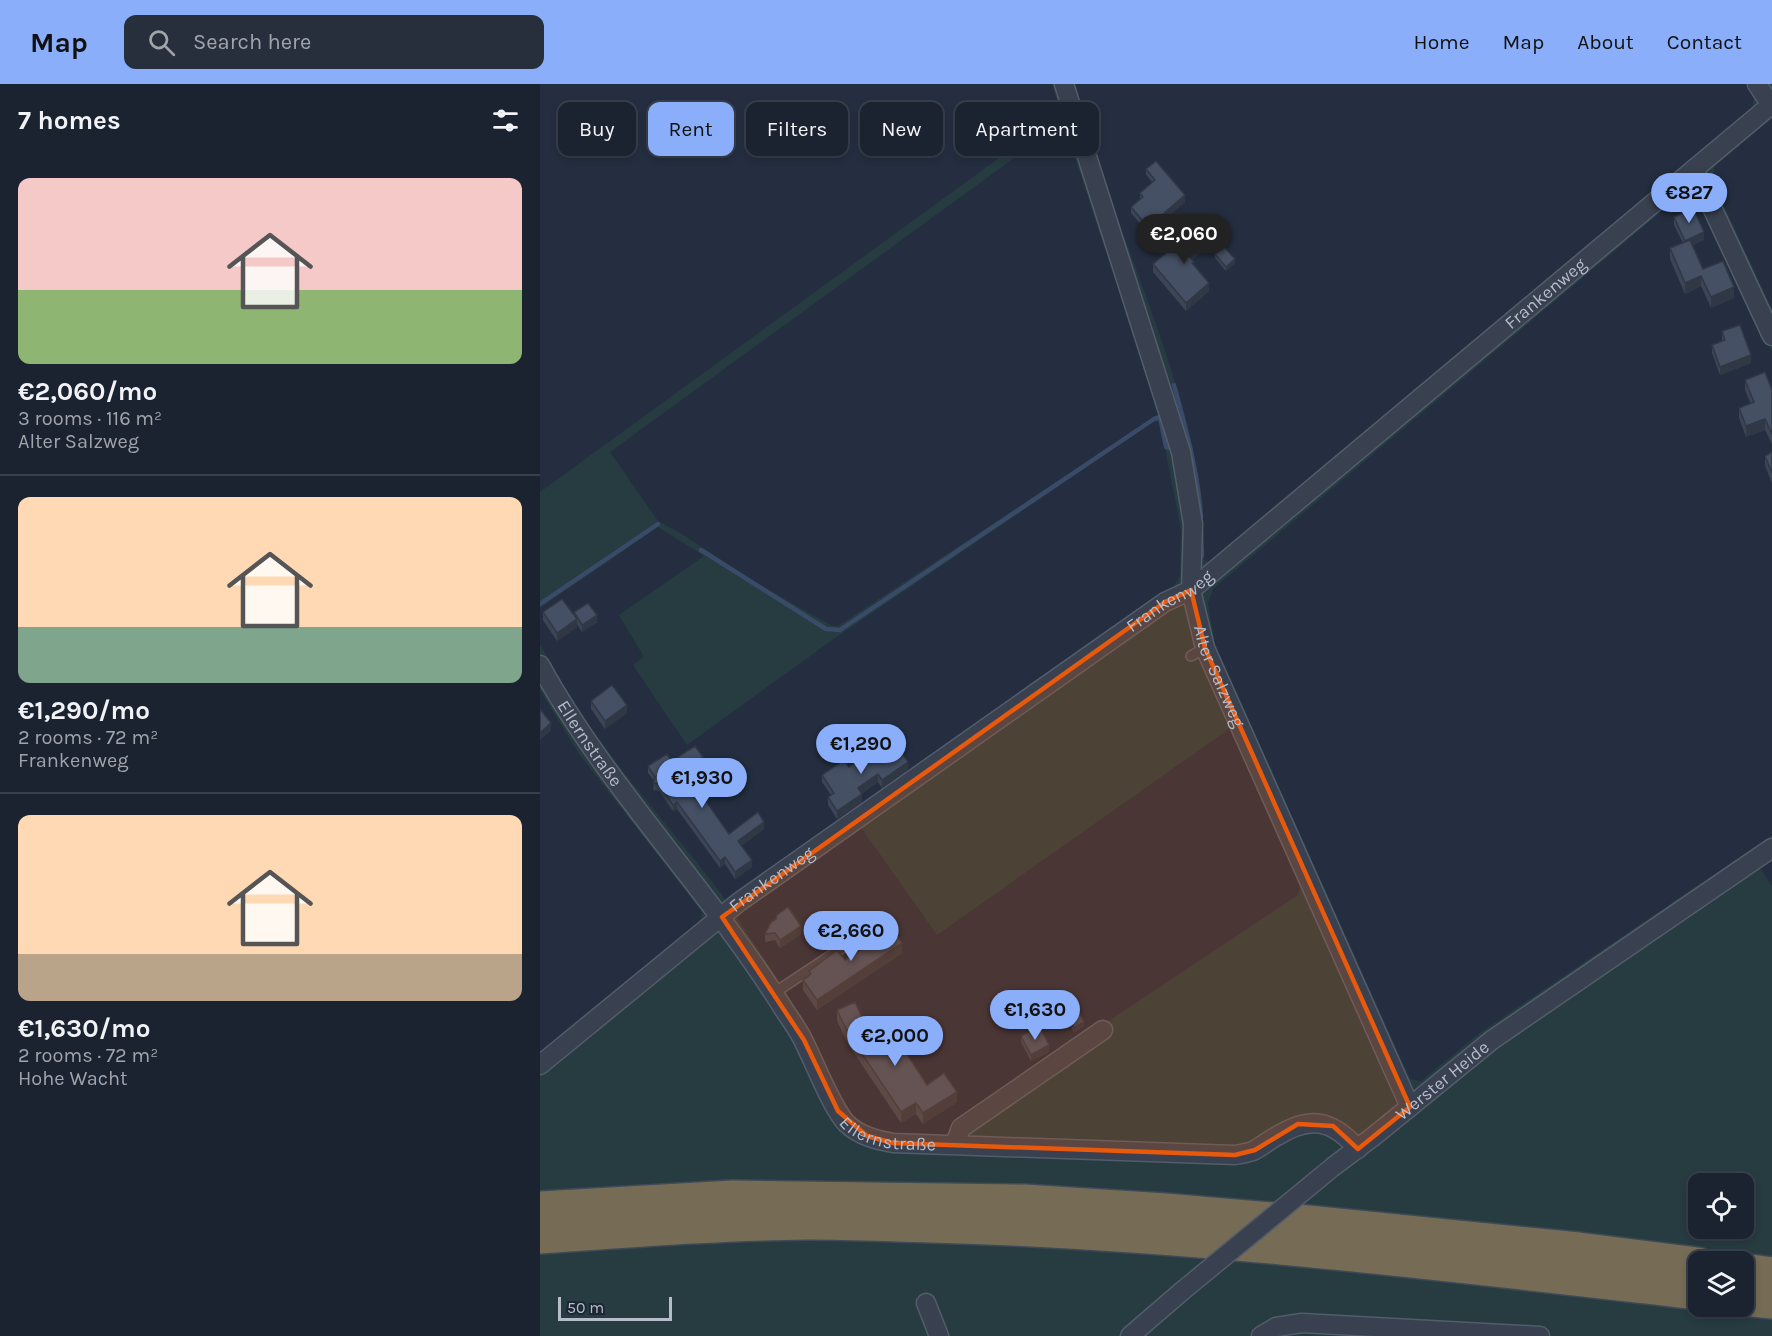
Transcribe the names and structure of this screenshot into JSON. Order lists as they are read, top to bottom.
{
  "streets": {
    "street": [
      "Frankenweg",
      "Alter Salzweg",
      "Ellernstraße",
      "Werster Heide"
    ]
  },
  "crossings": [
    ["Frankenweg", "Alter Salzweg"],
    ["Frankenweg", "Ellernstraße"],
    ["Alter Salzweg", "Werster Heide"],
    ["Ellernstraße", "Werster Heide"]
  ],
  "scale_bar": "50 m",
  "page": {
    "header": "Map",
    "search": "Search here",
    "nav": [
      "Home",
      "Map",
      "About",
      "Contact"
    ],
    "heading": "7 homes",
    "chip": [
      "Buy",
      "Rent",
      "Filters",
      "New",
      "Apartment"
    ],
    "list": [
      {
        "name": "€2,060/mo",
        "note": "3 rooms · 116 m² · Alter Salzweg"
      },
      {
        "name": "€1,290/mo",
        "note": "2 rooms · 72 m² · Frankenweg"
      },
      {
        "name": "€1,630/mo",
        "note": "2 rooms · 72 m² · Hohe Wacht"
      }
    ],
    "price": [
      "€827",
      "€2,060",
      "€1,290",
      "€1,930",
      "€2,660",
      "€1,630",
      "€2,000"
    ],
    "scale": "50 m"
  }
}
